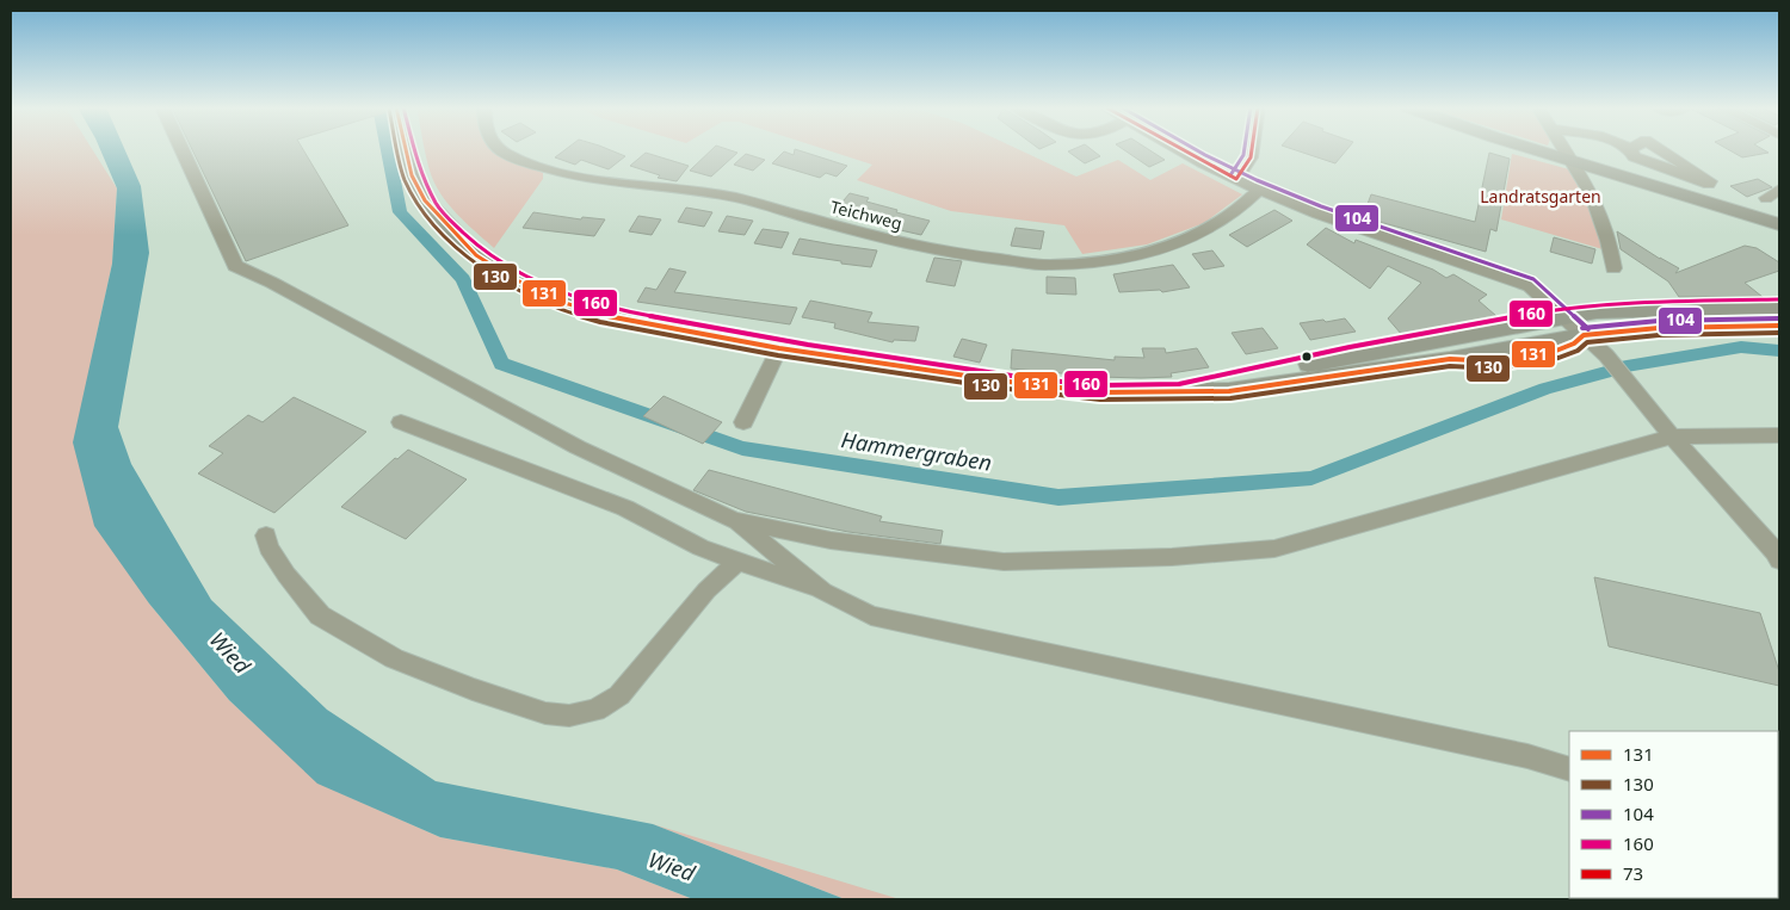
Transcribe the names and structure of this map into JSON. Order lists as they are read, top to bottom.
{
  "streets": {
    "street": ["Teichweg"]
  },
  "water": ["Hammergraben", "Wied"],
  "parks": ["Landratsgarten"],
  "lines": [
    "transit line 131",
    "transit line 130",
    "transit line 104",
    "transit line 160",
    "transit line 73"
  ],
  "legend": [
    "131",
    "130",
    "104",
    "160",
    "73"
  ]
}
